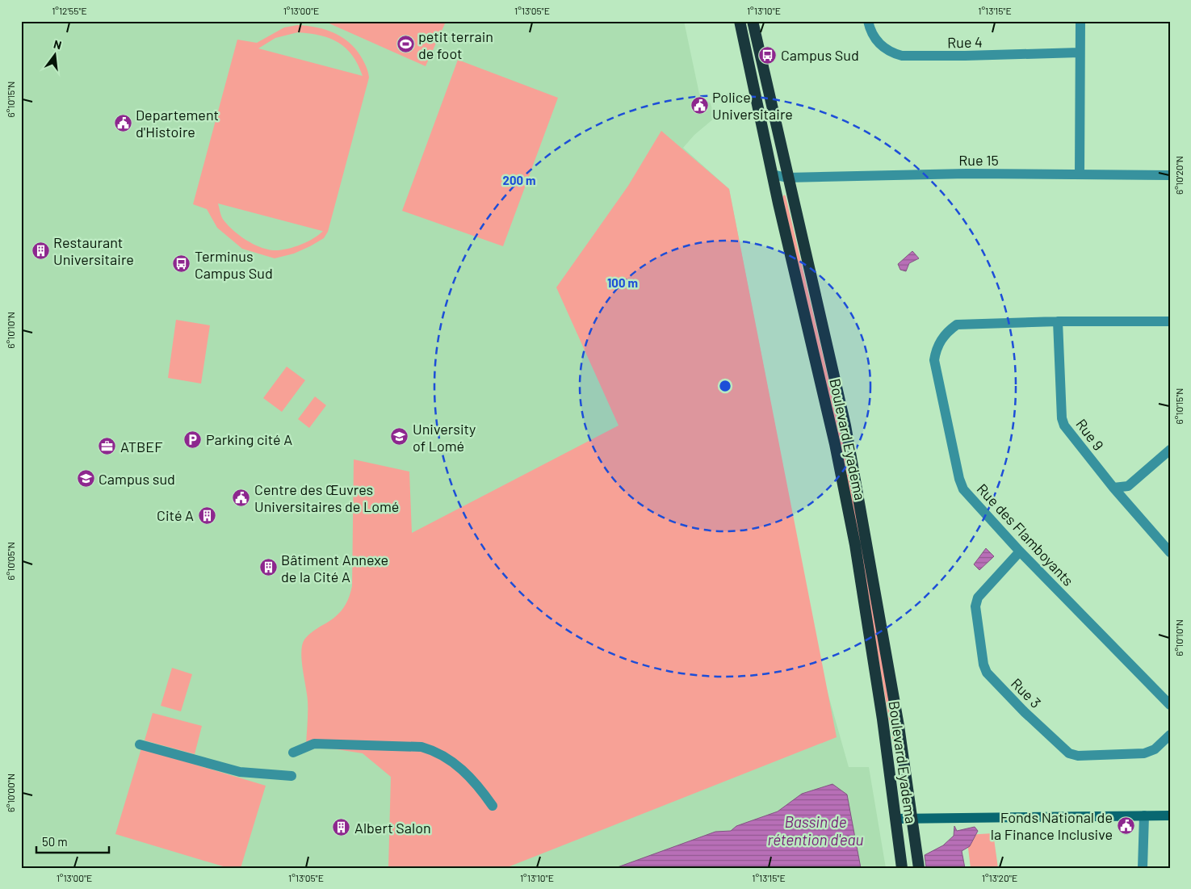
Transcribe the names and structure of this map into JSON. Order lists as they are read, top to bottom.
{
  "streets": {
    "highway": ["Boulevard Eyadema"],
    "street": [
      "Rue 4",
      "Rue 15",
      "Rue 9",
      "Rue des Flamboyants",
      "Rue 3"
    ]
  },
  "crossings": [
    ["Rue 15", "Boulevard Eyadema"],
    ["Rue 9", "Rue des Flamboyants"],
    ["Rue des Flamboyants", "Rue 3"]
  ],
  "water": ["Bassin de rétention d'eau"],
  "places": {
    "sports": ["petit terrain de foot"],
    "bus stop": ["Campus Sud", "Terminus Campus Sud"],
    "public building": [
      "Police Universitaire",
      "Departement d'Histoire",
      "Centre des Œuvres Universitaires de Lomé",
      "Fonds National de la Finance Inclusive"
    ],
    "building": [
      "Restaurant Universitaire",
      "Cité A",
      "Bâtiment Annexe de la Cité A",
      "Albert Salon"
    ],
    "school or university": ["University of Lomé", "Campus sud"],
    "parking": ["Parking cité A"],
    "office": ["ATBEF"]
  },
  "scale_bar": "50 m",
  "north": "top",
  "coordinates": [
    "1°12'55\"E",
    "1°13'00\"E",
    "1°13'05\"E",
    "1°13'10\"E",
    "1°13'15\"E",
    "6°10'15\"N",
    "6°10'20\"N",
    "6°10'10\"N",
    "6°10'05\"N",
    "6°10'00\"N",
    "1°13'20\"E"
  ],
  "rings": ["200 m", "100 m"]
}
